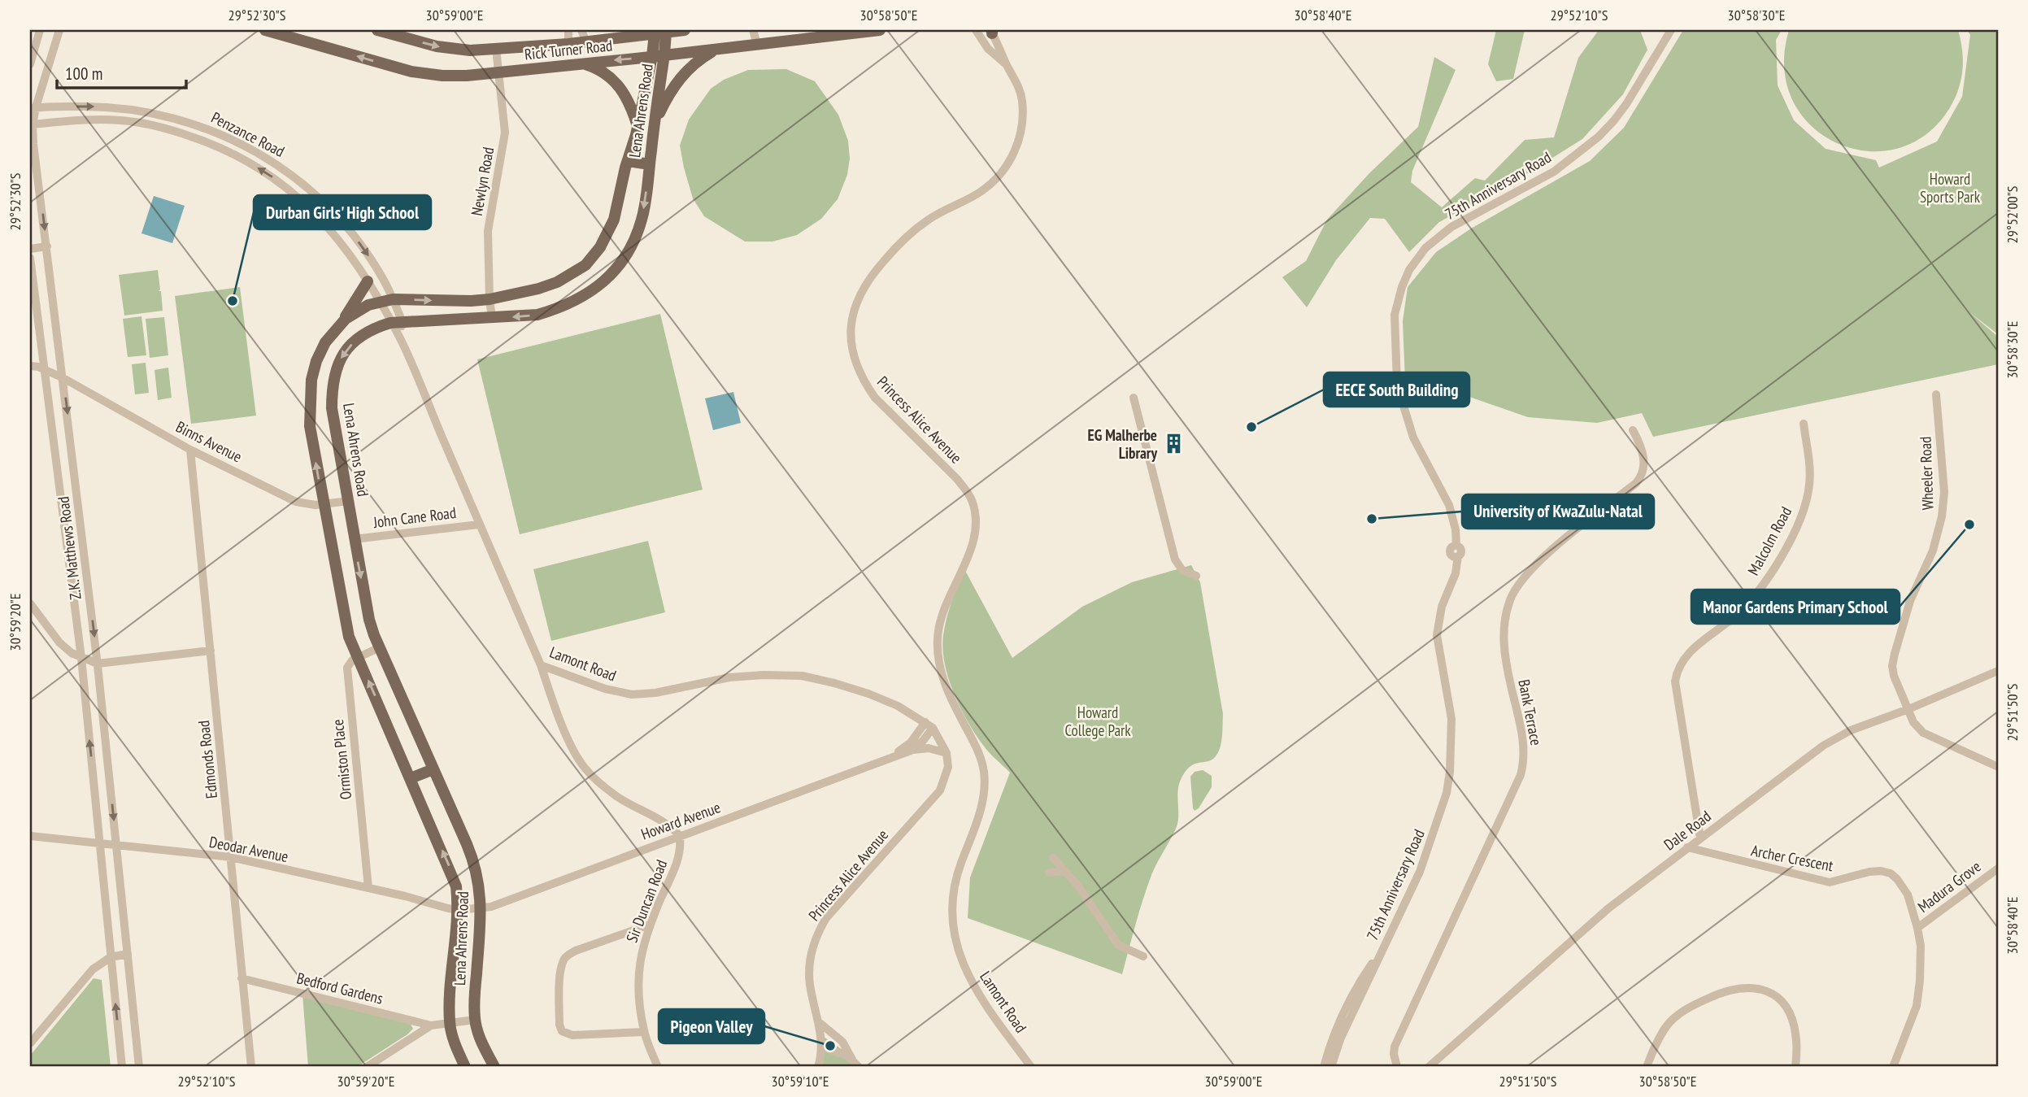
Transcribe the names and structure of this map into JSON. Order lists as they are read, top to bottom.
{
  "streets": {
    "main road": ["Rick Turner Road", "Lena Ahrens Road"],
    "street": [
      "Penzance Road",
      "Newlyn Road",
      "75th Anniversary Road",
      "Princess Alice Avenue",
      "Binns Avenue",
      "Wheeler Road",
      "John Cane Road",
      "Malcolm Road",
      "Z.K. Matthews Road",
      "Lamont Road",
      "Bank Terrace",
      "Edmonds Road",
      "Ormiston Place",
      "Howard Avenue",
      "Dale Road",
      "Deodar Avenue",
      "Archer Crescent",
      "Madura Grove",
      "Sir Duncan Road",
      "Bedford Gardens"
    ]
  },
  "crossings": [
    ["Rick Turner Road", "Lena Ahrens Road"],
    ["Rick Turner Road", "Newlyn Road"],
    ["Lena Ahrens Road", "Penzance Road"],
    ["Lena Ahrens Road", "Newlyn Road"],
    ["Lena Ahrens Road", "Binns Avenue"],
    ["Lena Ahrens Road", "John Cane Road"],
    ["Lena Ahrens Road", "Lamont Road"],
    ["Lena Ahrens Road", "Ormiston Place"],
    ["Lena Ahrens Road", "Howard Avenue"],
    ["Lena Ahrens Road", "Deodar Avenue"],
    ["Lena Ahrens Road", "Bedford Gardens"],
    ["Penzance Road", "Z.K. Matthews Road"],
    ["Penzance Road", "Lamont Road"],
    ["Princess Alice Avenue", "Lamont Road"],
    ["Princess Alice Avenue", "Howard Avenue"],
    ["Binns Avenue", "Z.K. Matthews Road"],
    ["Binns Avenue", "Edmonds Road"],
    ["Wheeler Road", "Dale Road"],
    ["John Cane Road", "Lamont Road"],
    ["Malcolm Road", "Dale Road"],
    ["Z.K. Matthews Road", "Deodar Avenue"],
    ["Lamont Road", "Howard Avenue"],
    ["Edmonds Road", "Deodar Avenue"],
    ["Edmonds Road", "Bedford Gardens"],
    ["Ormiston Place", "Deodar Avenue"],
    ["Howard Avenue", "Deodar Avenue"],
    ["Howard Avenue", "Sir Duncan Road"],
    ["Dale Road", "Archer Crescent"],
    ["Archer Crescent", "Madura Grove"]
  ],
  "parks": ["Howard Sports Park", "Howard College Park"],
  "places": {
    "other": [
      "Durban Girls' High School",
      "EECE South Building",
      "University of KwaZulu-Natal",
      "Manor Gardens Primary School",
      "Pigeon Valley"
    ],
    "building": ["EG Malherbe Library"]
  },
  "scale_bar": "100 m",
  "coordinates": [
    "29°52'30\"S",
    "30°59'00\"E",
    "30°58'50\"E",
    "30°58'40\"E",
    "29°52'10\"S",
    "30°58'30\"E",
    "29°52'00\"S",
    "30°59'20\"E",
    "29°51'50\"S",
    "30°59'10\"E"
  ]
}
